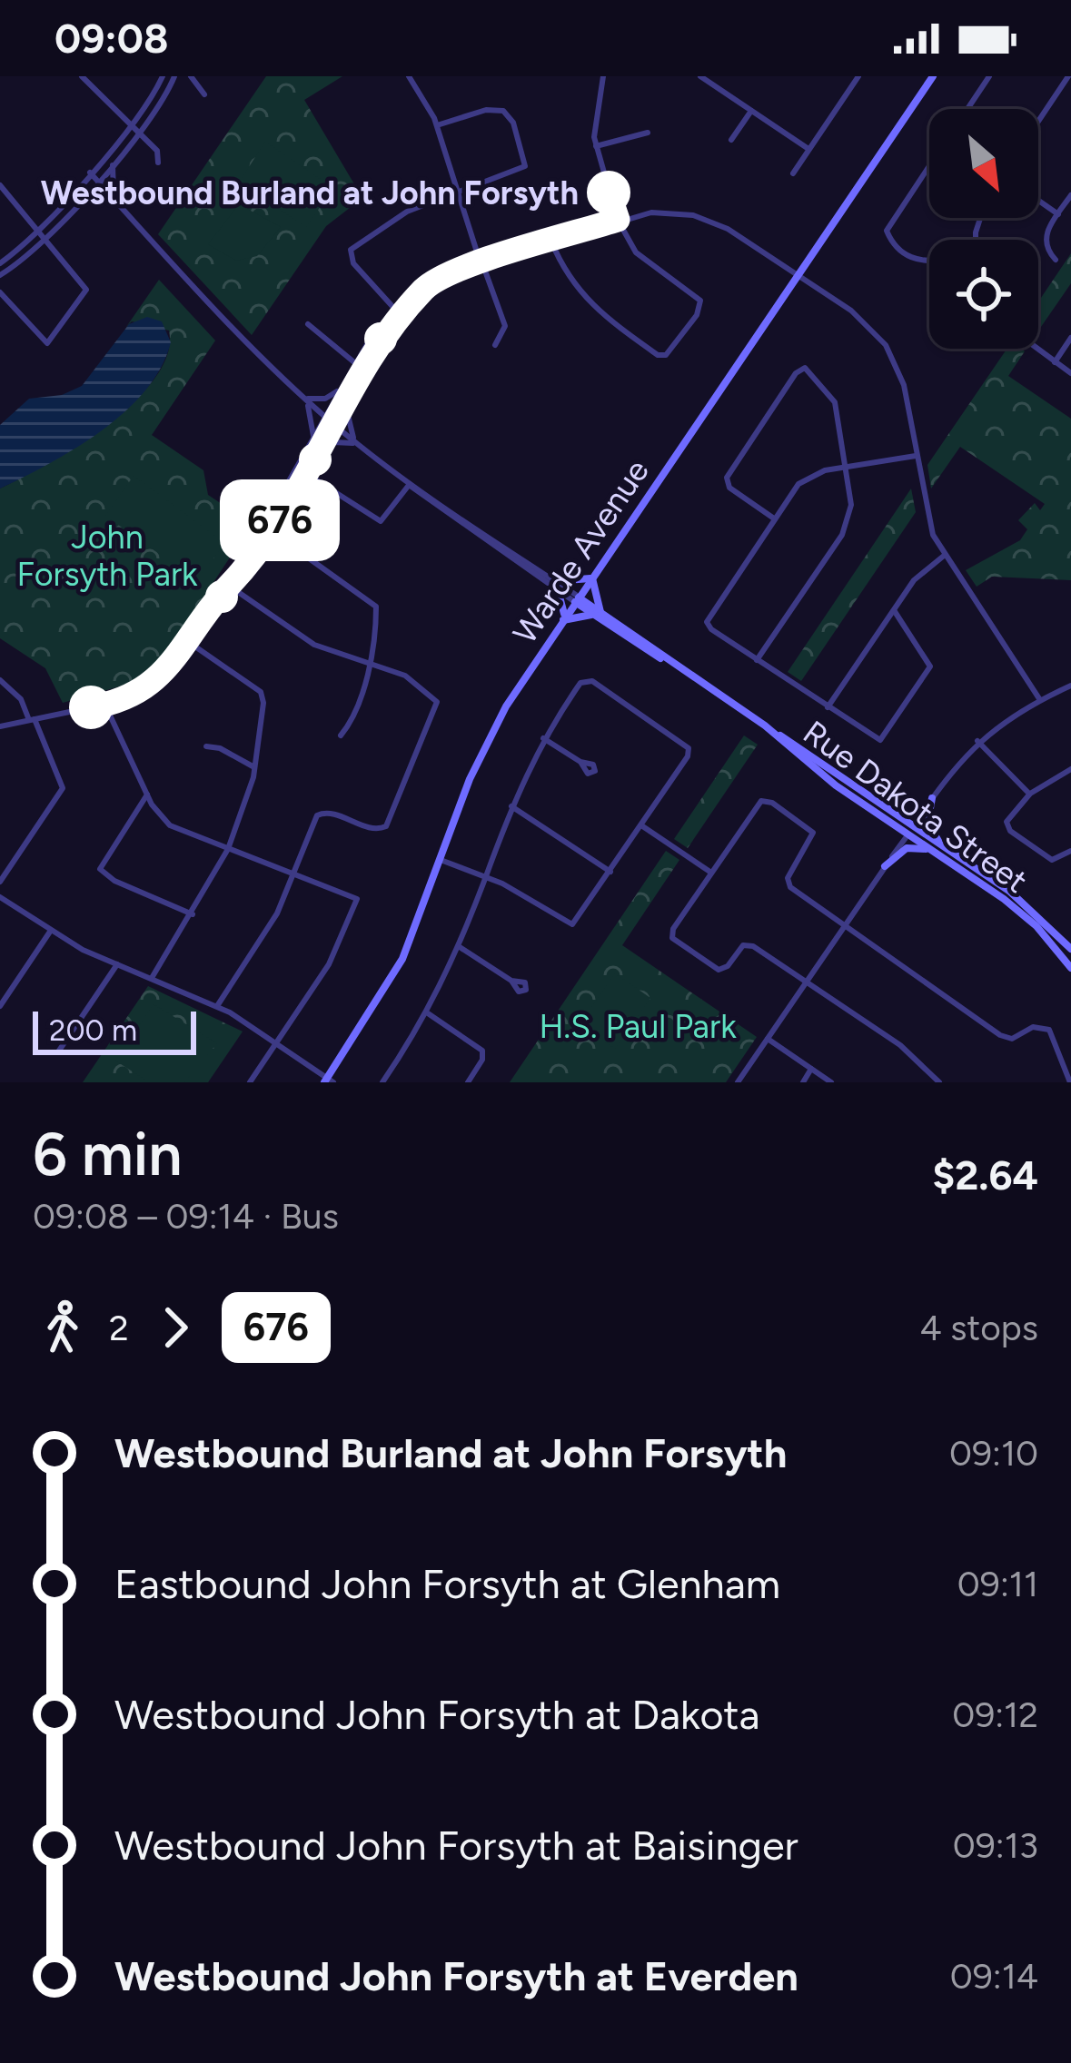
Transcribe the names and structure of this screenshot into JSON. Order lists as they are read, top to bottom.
{
  "streets": {
    "main road": ["Warde Avenue", "Rue Dakota Street"]
  },
  "crossings": [
    ["Warde Avenue", "Rue Dakota Street"]
  ],
  "parks": ["John Forsyth Park", "H.S. Paul Park"],
  "places": ["Westbound Burland at John Forsyth"],
  "lines": ["bus line 676"],
  "scale_bar": "200 m",
  "north": "bottom right",
  "page": {
    "status": "09:08",
    "on_map": "676",
    "scale": "200 m",
    "heading": ["6 min", "09:08 – 09:14 · Bus", "$2.64"],
    "legs": ["2", "676", "4 stops"],
    "list": [
      {
        "name": "Westbound Burland at John Forsyth",
        "value": "09:10"
      },
      {
        "name": "Eastbound John Forsyth at Glenham",
        "value": "09:11"
      },
      {
        "name": "Westbound John Forsyth at Dakota",
        "value": "09:12"
      },
      {
        "name": "Westbound John Forsyth at Baisinger",
        "value": "09:13"
      },
      {
        "name": "Westbound John Forsyth at Everden",
        "value": "09:14"
      }
    ]
  }
}
